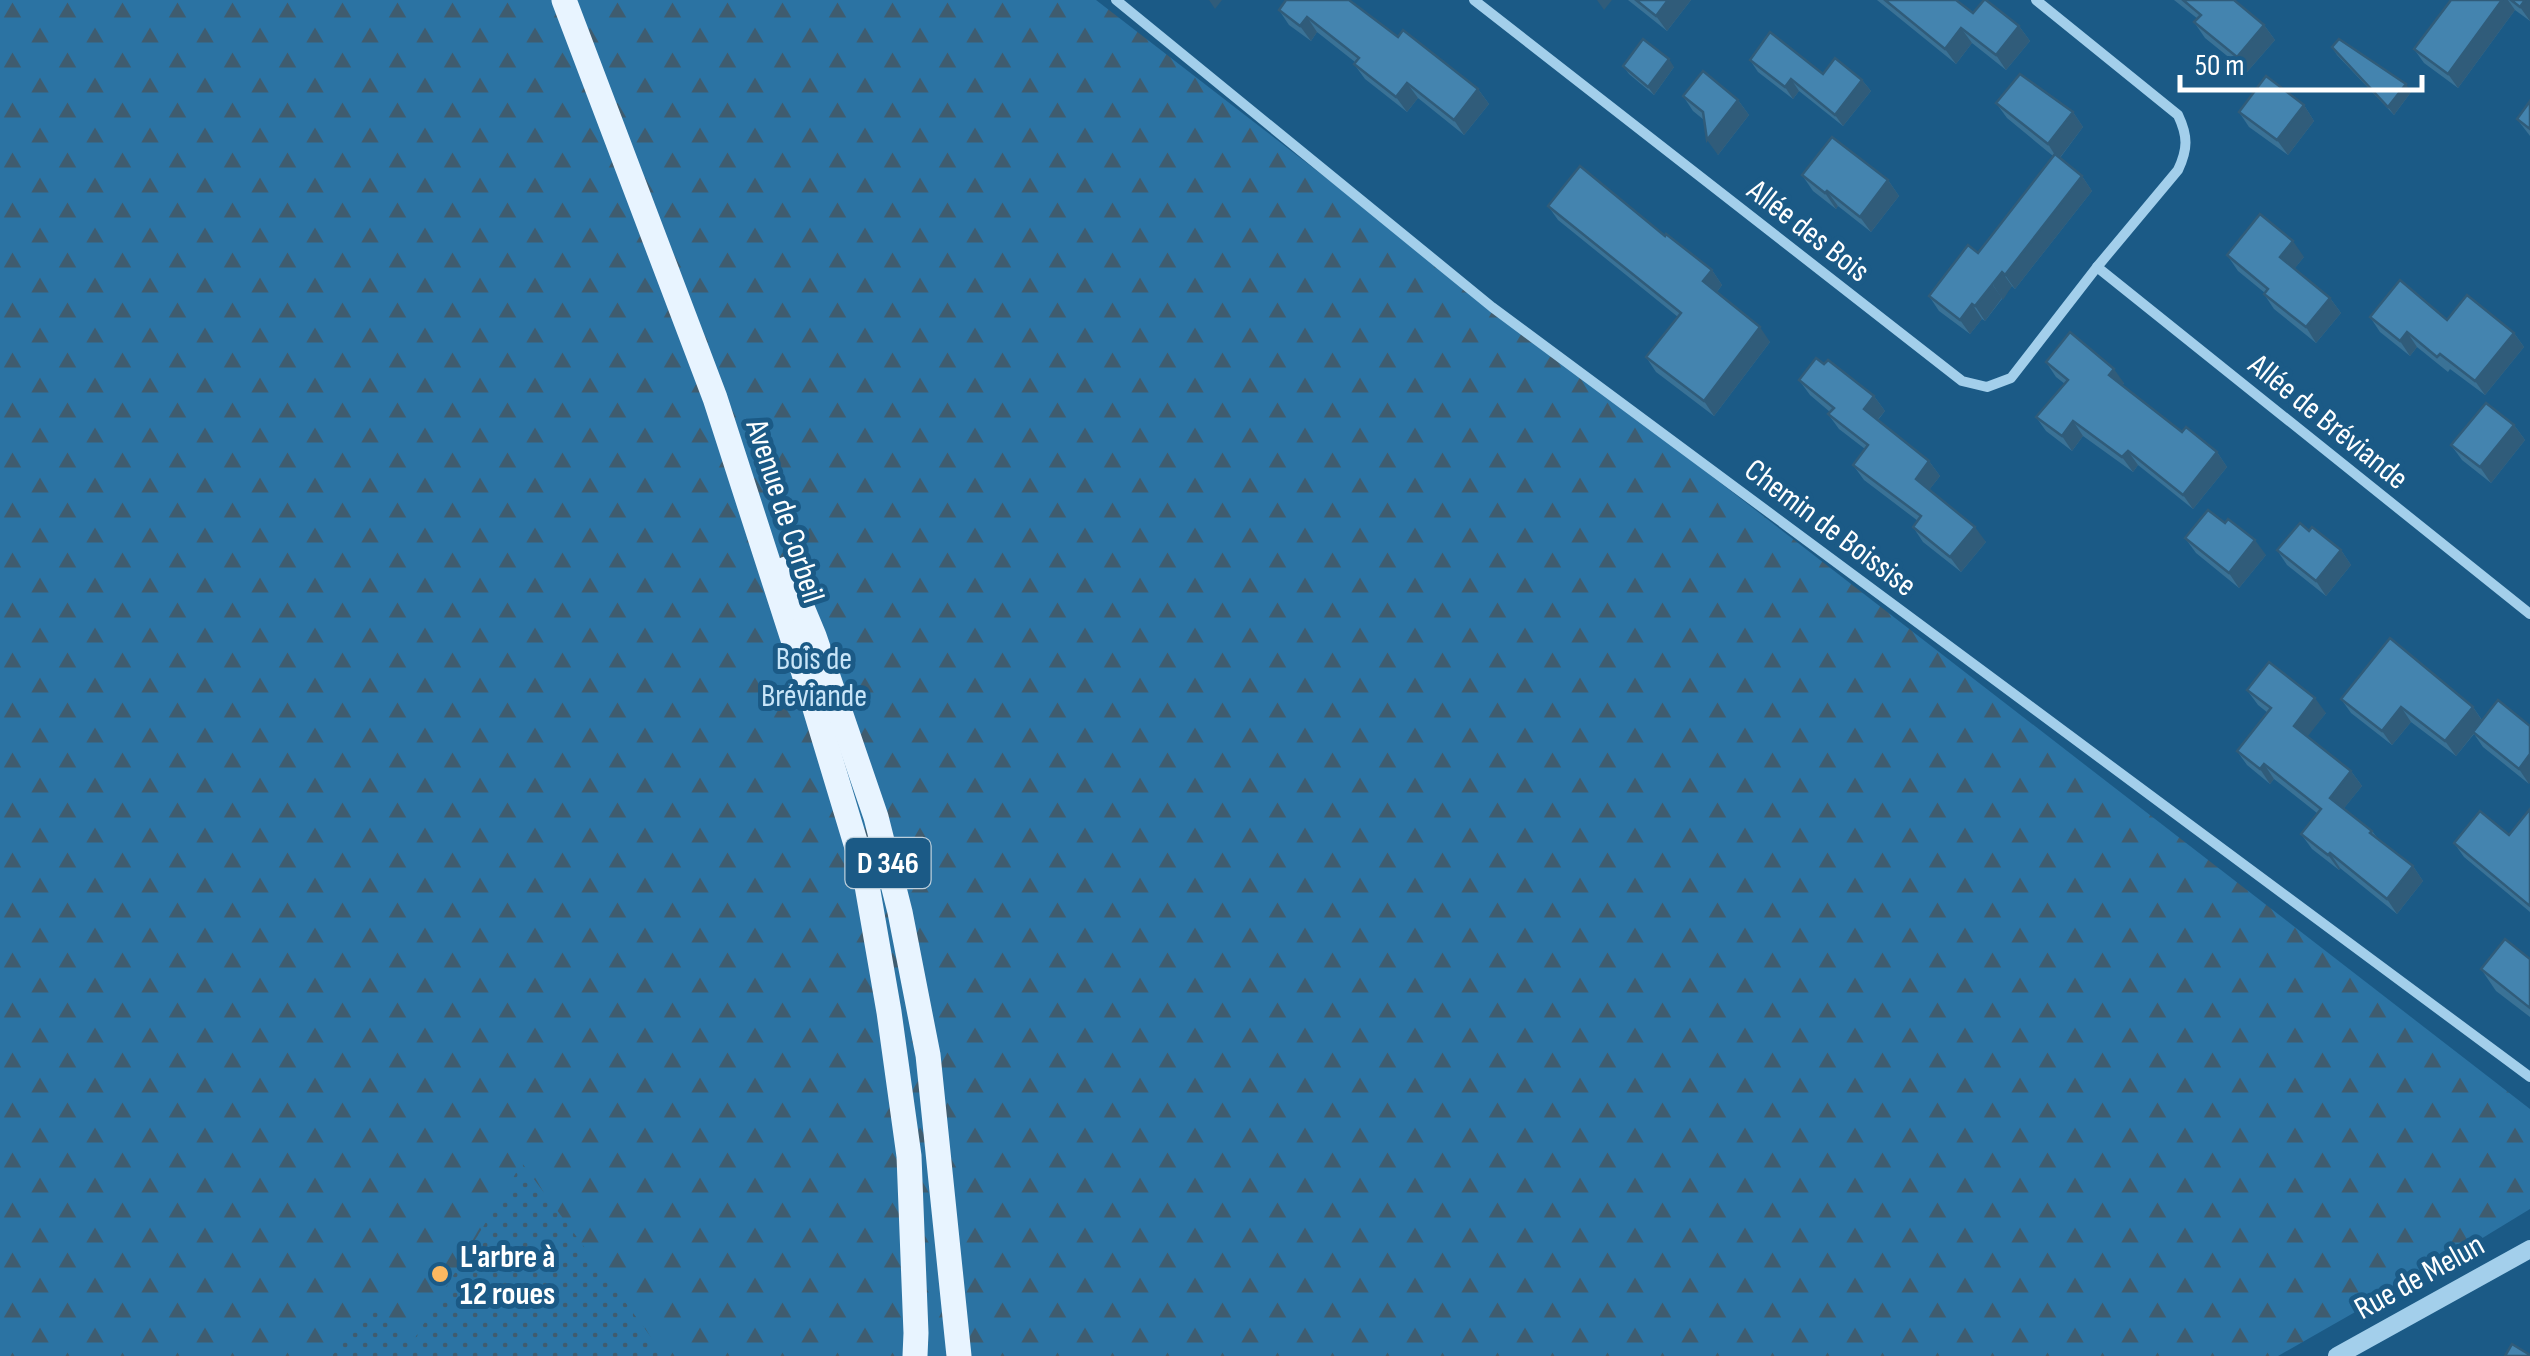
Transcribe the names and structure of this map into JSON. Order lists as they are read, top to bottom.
{
  "streets": {
    "main road": ["Avenue de Corbeil", "D 346"],
    "street": [
      "Allée des Bois",
      "Allée de Bréviande",
      "Chemin de Boissise",
      "Rue de Melun"
    ]
  },
  "crossings": [
    ["Allée des Bois", "Allée de Bréviande"],
    ["Avenue de Corbeil", "D 346"]
  ],
  "parks": ["Bois de Bréviande"],
  "places": ["L'arbre à 12 roues"],
  "scale_bar": "50 m"
}
